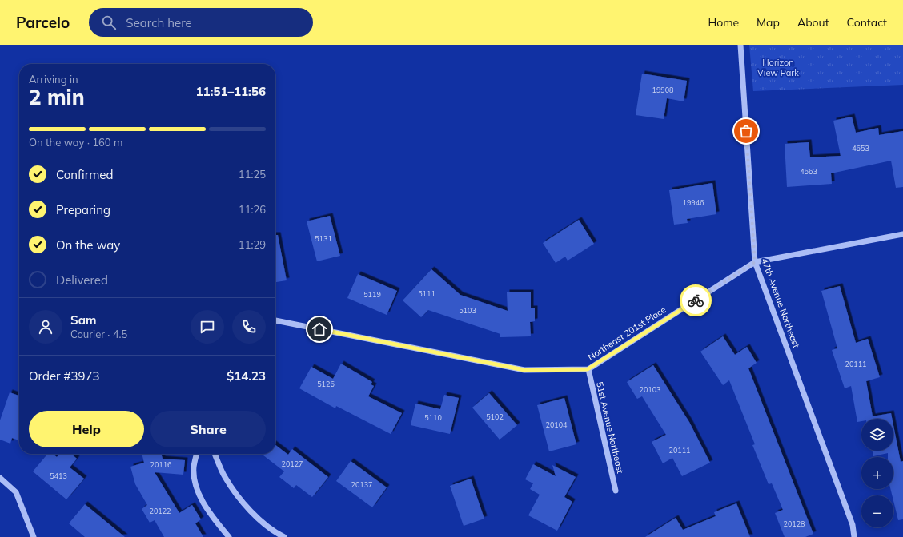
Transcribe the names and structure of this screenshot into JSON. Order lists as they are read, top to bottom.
{
  "streets": {
    "street": ["47th Avenue Northeast", "Northeast 201st Place", "51st Avenue Northeast"]
  },
  "crossings": [
    ["47th Avenue Northeast", "Northeast 201st Place"],
    ["Northeast 201st Place", "51st Avenue Northeast"]
  ],
  "parks": ["Horizon View Park"],
  "house_numbers": [
    "19908",
    "4653",
    "4663",
    "19946",
    "5131",
    "5111",
    "5119",
    "5103",
    "20111",
    "5126",
    "20103",
    "5102",
    "5110",
    "20104",
    "20111",
    "20127",
    "20116",
    "5413",
    "20137",
    "20122",
    "20128"
  ],
  "page": {
    "header": "Parcelo",
    "search": "Search here",
    "nav": [
      "Home",
      "Map",
      "About",
      "Contact"
    ],
    "heading": ["2 min", "Arriving in", "11:51–11:56"],
    "panel": [
      "Sam",
      "Courier · 4.5",
      "Order #3973",
      "$14.23"
    ],
    "bar": "On the way · 160 m",
    "list": [
      ["Confirmed", "11:25"],
      ["Preparing", "11:26"],
      ["On the way", "11:29"],
      "Delivered"
    ],
    "buttons": ["Help", "Share"],
    "map_buttons": ["+", "−"]
  }
}
